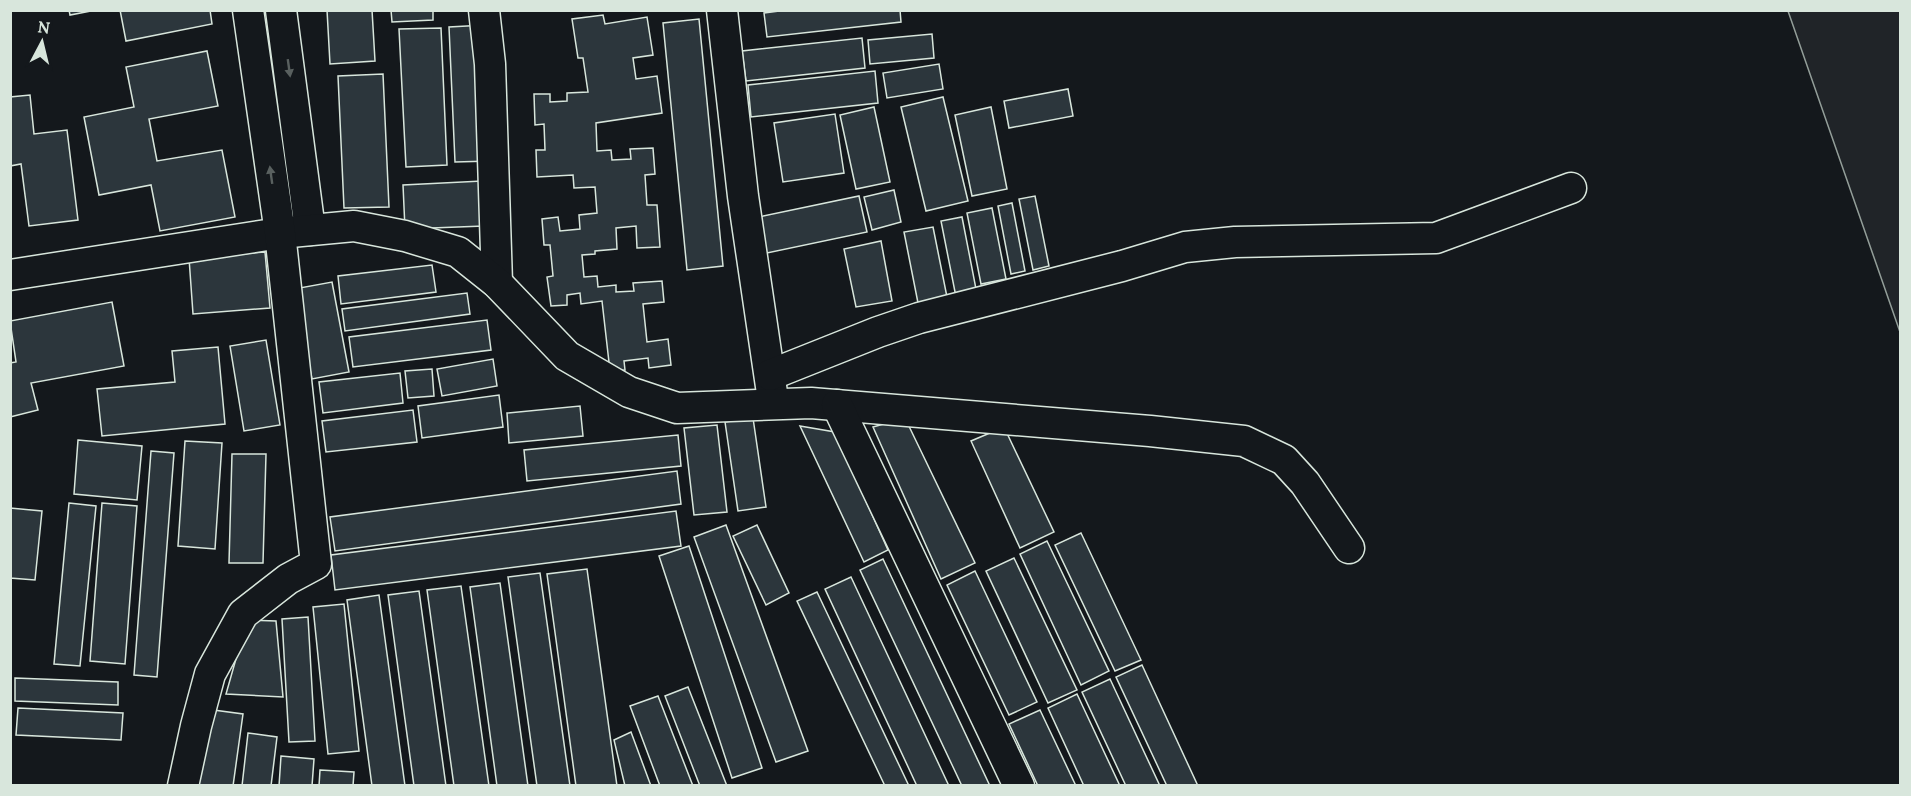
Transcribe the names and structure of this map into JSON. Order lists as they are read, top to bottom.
{
  "north": "top"
}
